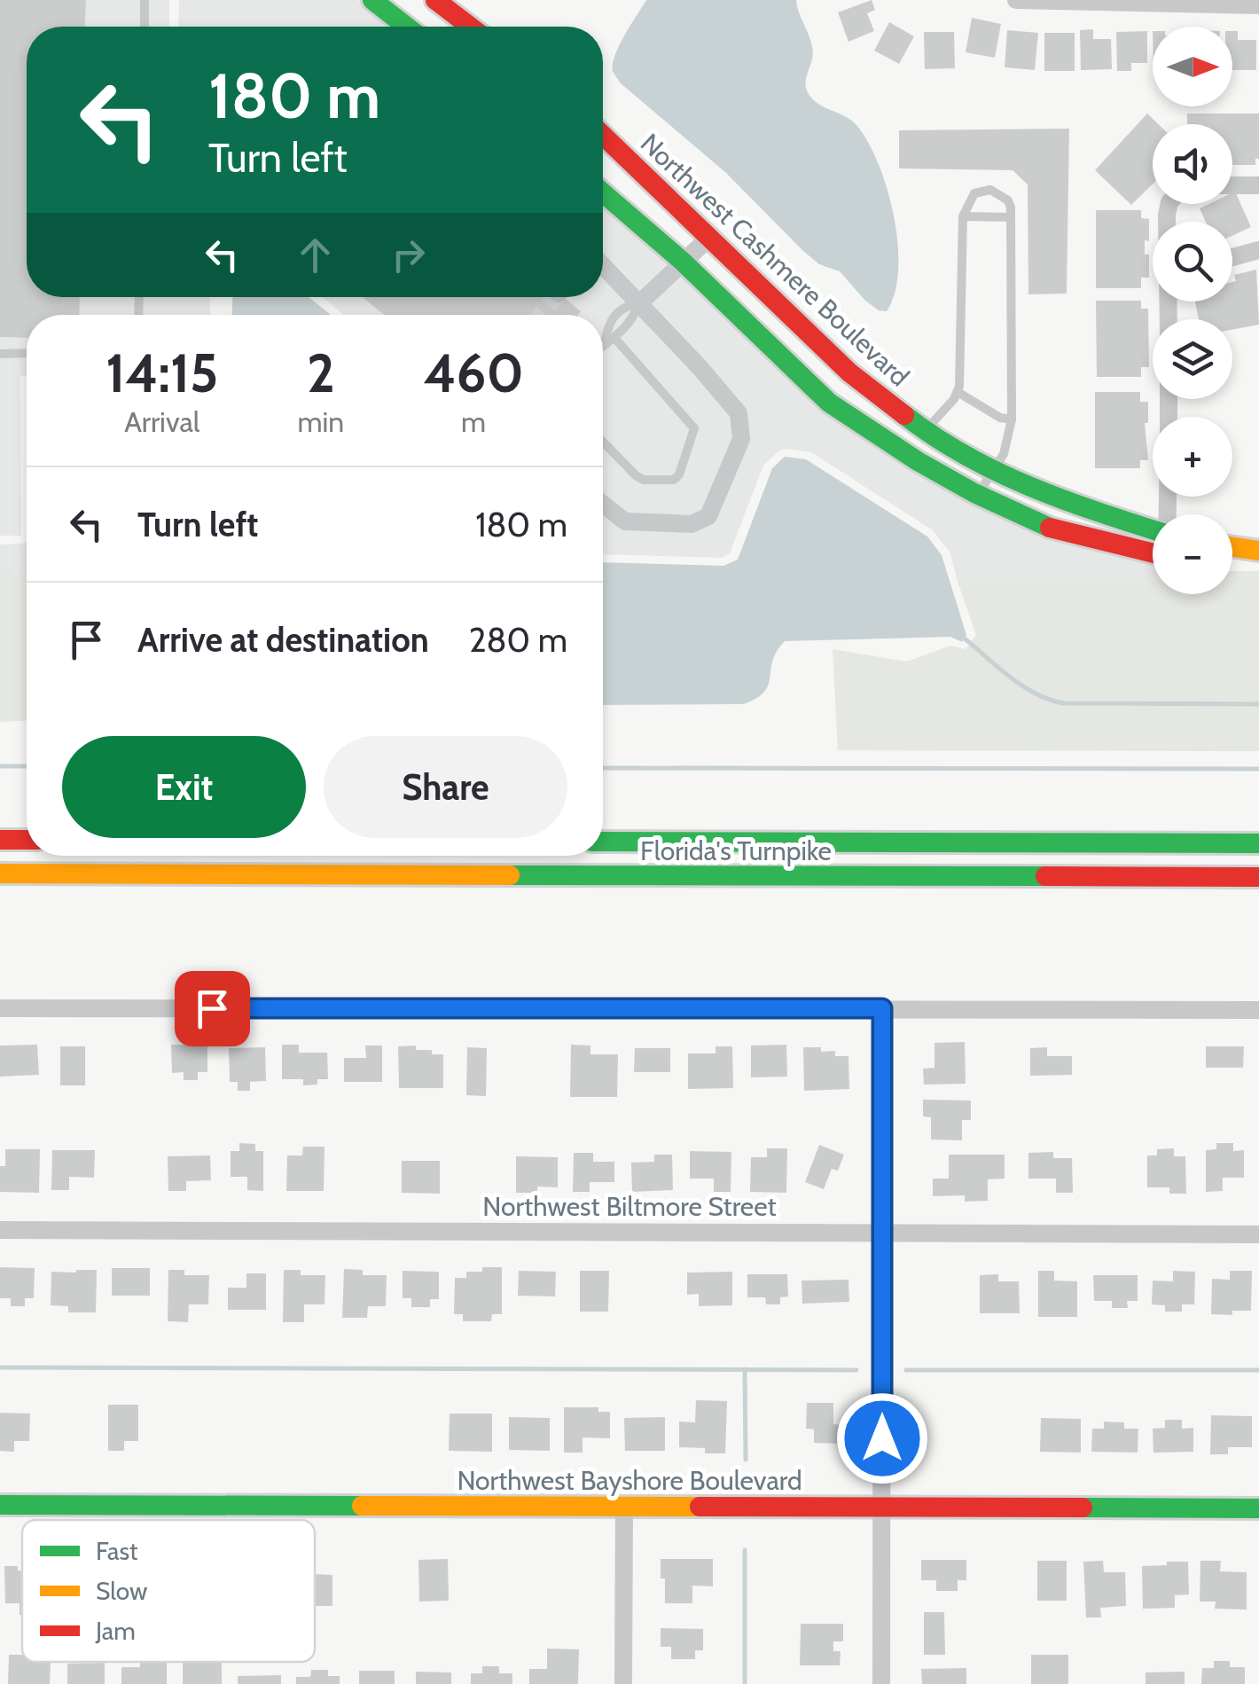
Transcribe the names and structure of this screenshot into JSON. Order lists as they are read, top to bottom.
{
  "streets": {
    "main road": ["Northwest Cashmere Boulevard", "Florida's Turnpike", "Northwest Bayshore Boulevard"],
    "street": ["Northwest Biltmore Street"]
  },
  "legend": ["Fast", "Slow", "Jam"],
  "north": "right",
  "page": {
    "map_buttons": ["+", "−"],
    "turn": ["180 m", "Turn left"],
    "eta": [
      "14:15",
      "Arrival",
      "2",
      "min",
      "460",
      "m"
    ],
    "list": [
      {
        "name": "Turn left",
        "value": "180 m"
      },
      {
        "name": "Arrive at destination",
        "value": "280 m"
      }
    ],
    "buttons": ["Exit", "Share"]
  }
}
